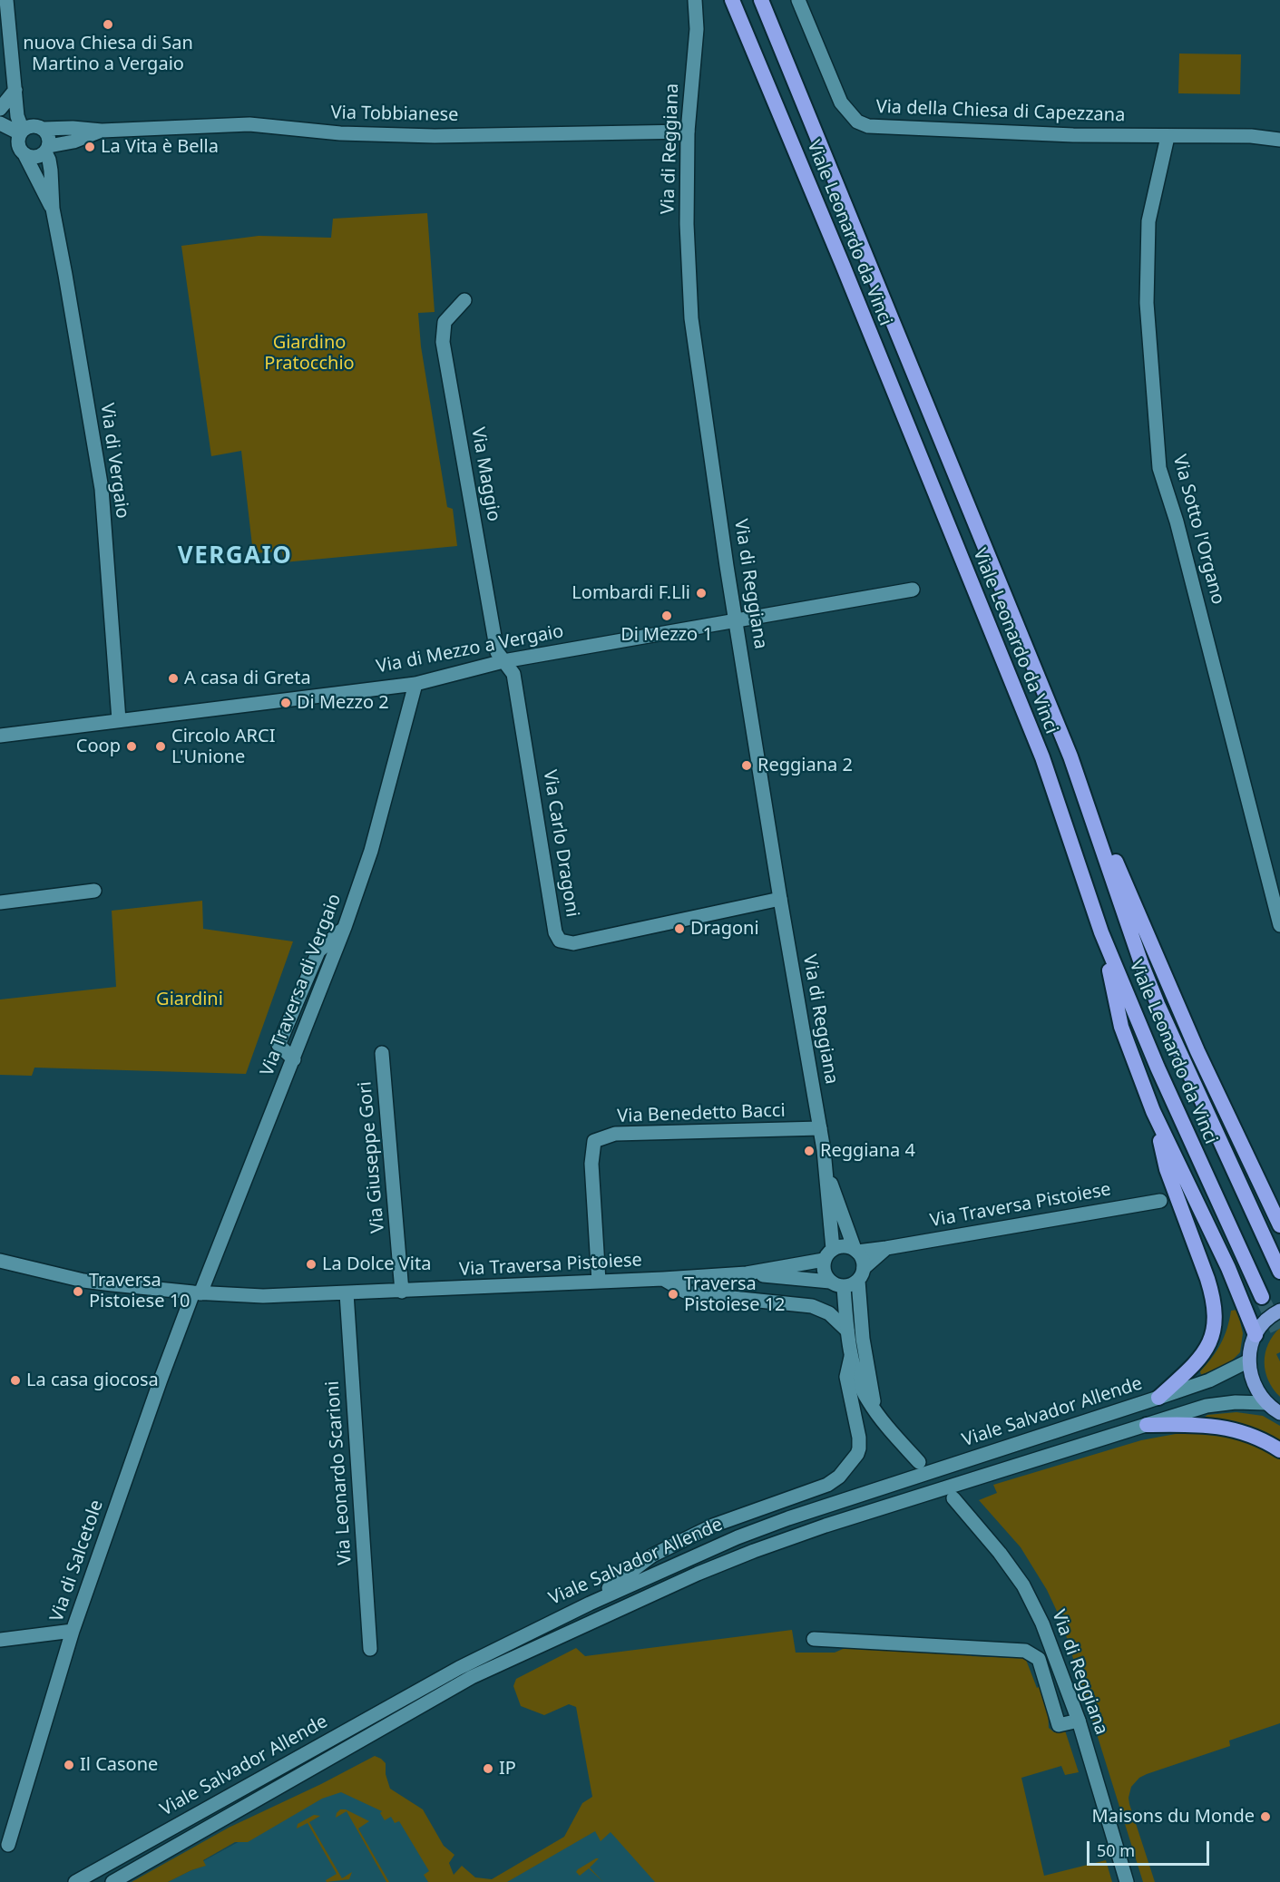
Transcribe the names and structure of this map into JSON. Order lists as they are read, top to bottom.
{
  "streets": {
    "highway": ["Viale Leonardo da Vinci"],
    "street": [
      "Via della Chiesa di Capezzana",
      "Via Tobbianese",
      "Via di Reggiana",
      "Via di Vergaio",
      "Via Maggio",
      "Via Sotto l'Organo",
      "Via di Mezzo a Vergaio",
      "Via Carlo Dragoni",
      "Via Traversa di Vergaio",
      "Via Benedetto Bacci",
      "Via Giuseppe Gori",
      "Via Traversa Pistoiese",
      "Viale Salvador Allende",
      "Via Leonardo Scarioni",
      "Via di Salcetole"
    ]
  },
  "crossings": [
    ["Via della Chiesa di Capezzana", "Via Sotto l'Organo"],
    ["Via Tobbianese", "Via di Reggiana"],
    ["Via Tobbianese", "Via di Vergaio"],
    ["Via di Reggiana", "Via di Mezzo a Vergaio"],
    ["Via di Reggiana", "Via Carlo Dragoni"],
    ["Via di Reggiana", "Via Benedetto Bacci"],
    ["Via di Reggiana", "Via Traversa Pistoiese"],
    ["Via di Vergaio", "Via di Mezzo a Vergaio"],
    ["Via Maggio", "Via di Mezzo a Vergaio"],
    ["Via Maggio", "Via Carlo Dragoni"],
    ["Via di Mezzo a Vergaio", "Via Carlo Dragoni"],
    ["Via di Mezzo a Vergaio", "Via Traversa di Vergaio"],
    ["Via Traversa di Vergaio", "Via Traversa Pistoiese"],
    ["Via Traversa di Vergaio", "Via di Salcetole"],
    ["Via Benedetto Bacci", "Via Traversa Pistoiese"],
    ["Via Giuseppe Gori", "Via Traversa Pistoiese"],
    ["Via Traversa Pistoiese", "Via Leonardo Scarioni"],
    ["Via Traversa Pistoiese", "Via di Salcetole"]
  ],
  "districts": ["VERGAIO"],
  "parks": ["Giardino Pratocchio", "Giardini"],
  "places": [
    "nuova Chiesa di San Martino a Vergaio",
    "La Vita è Bella",
    "Lombardi F.Lli",
    "Di Mezzo 1",
    "A casa di Greta",
    "Di Mezzo 2",
    "Coop",
    "Circolo ARCI L'Unione",
    "Reggiana 2",
    "Dragoni",
    "Reggiana 4",
    "La Dolce Vita",
    "Traversa Pistoiese 10",
    "Traversa Pistoiese 12",
    "La casa giocosa",
    "Il Casone",
    "IP",
    "Maisons du Monde"
  ],
  "scale_bar": "50 m"
}
